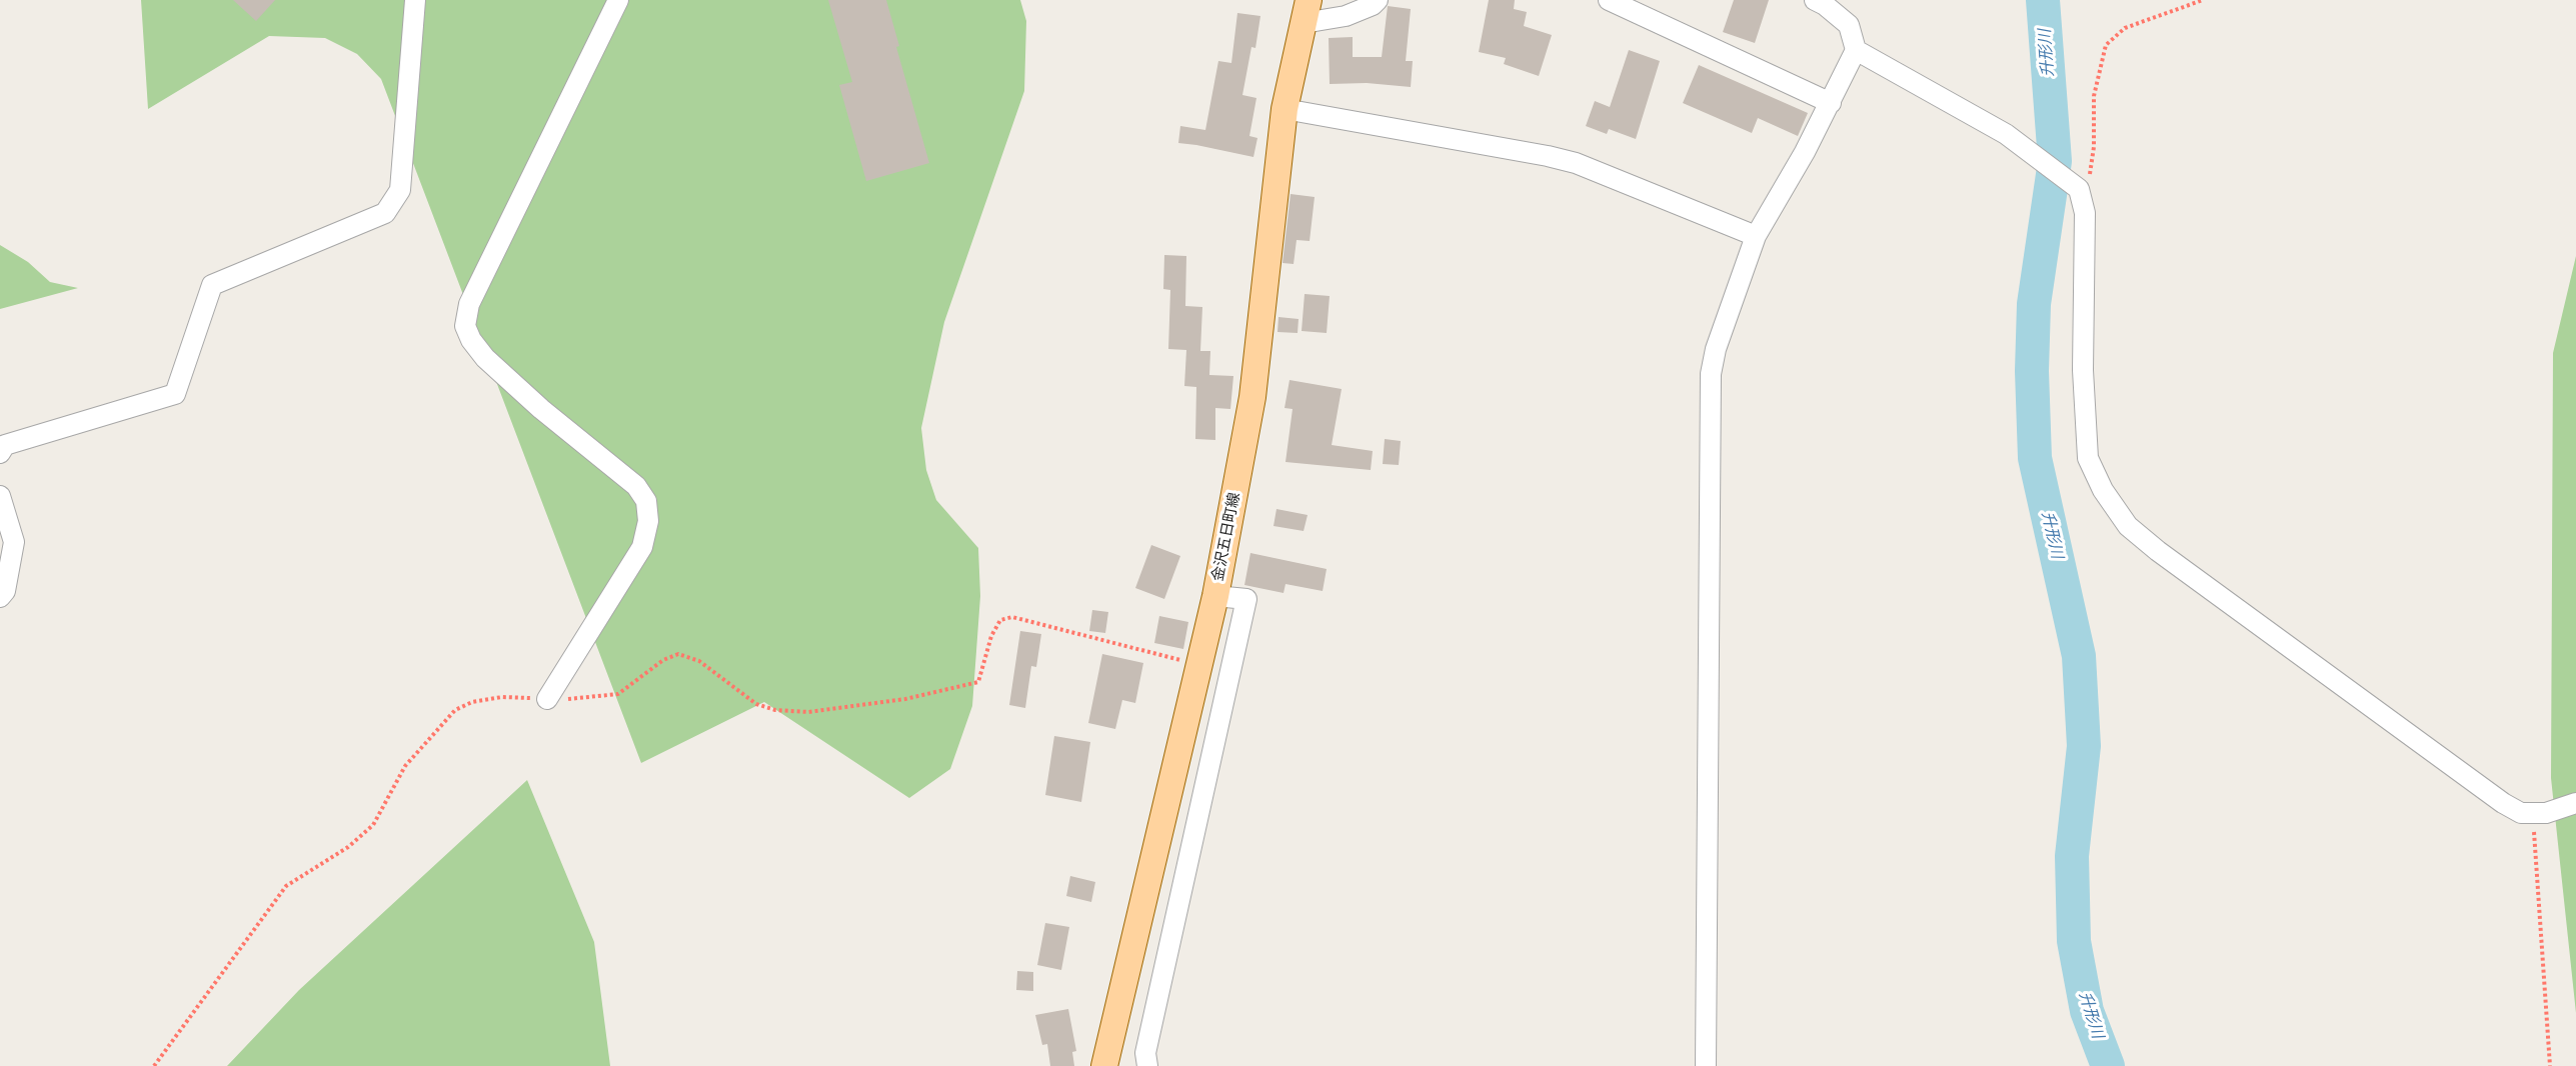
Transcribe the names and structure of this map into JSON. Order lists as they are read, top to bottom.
{
  "streets": {
    "main road": ["金沢五日町線"]
  },
  "water": ["升形川"]
}
